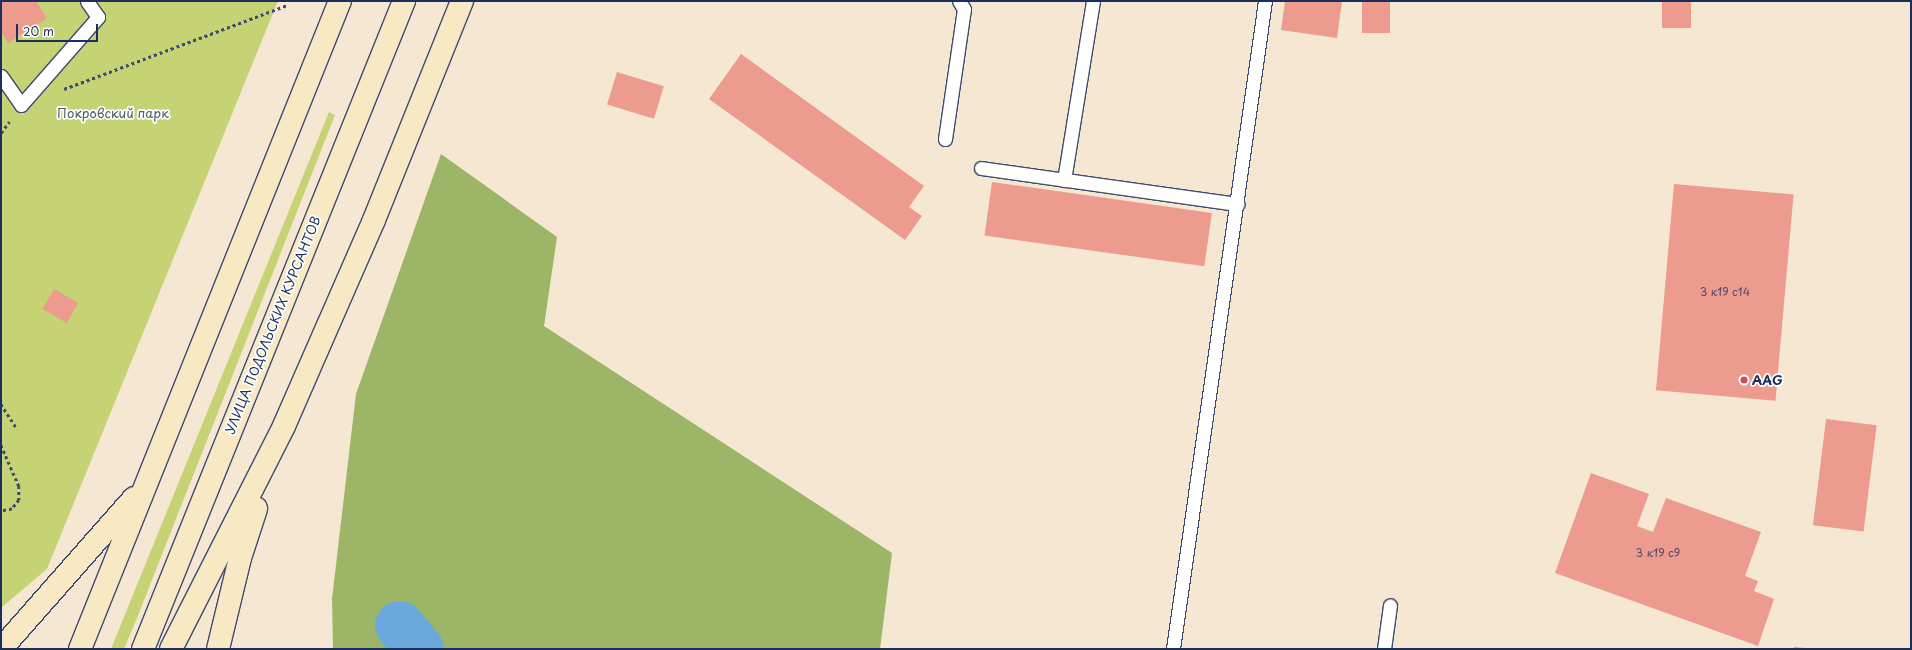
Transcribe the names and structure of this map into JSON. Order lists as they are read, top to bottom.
{
  "streets": {
    "main road": ["УЛИЦА ПОДОЛЬСКИХ КУРСАНТОВ"]
  },
  "parks": ["Покровский парк"],
  "places": ["AAG"],
  "house_numbers": ["3 к19 с14", "3 к19 с9"],
  "scale_bar": "20 m"
}
